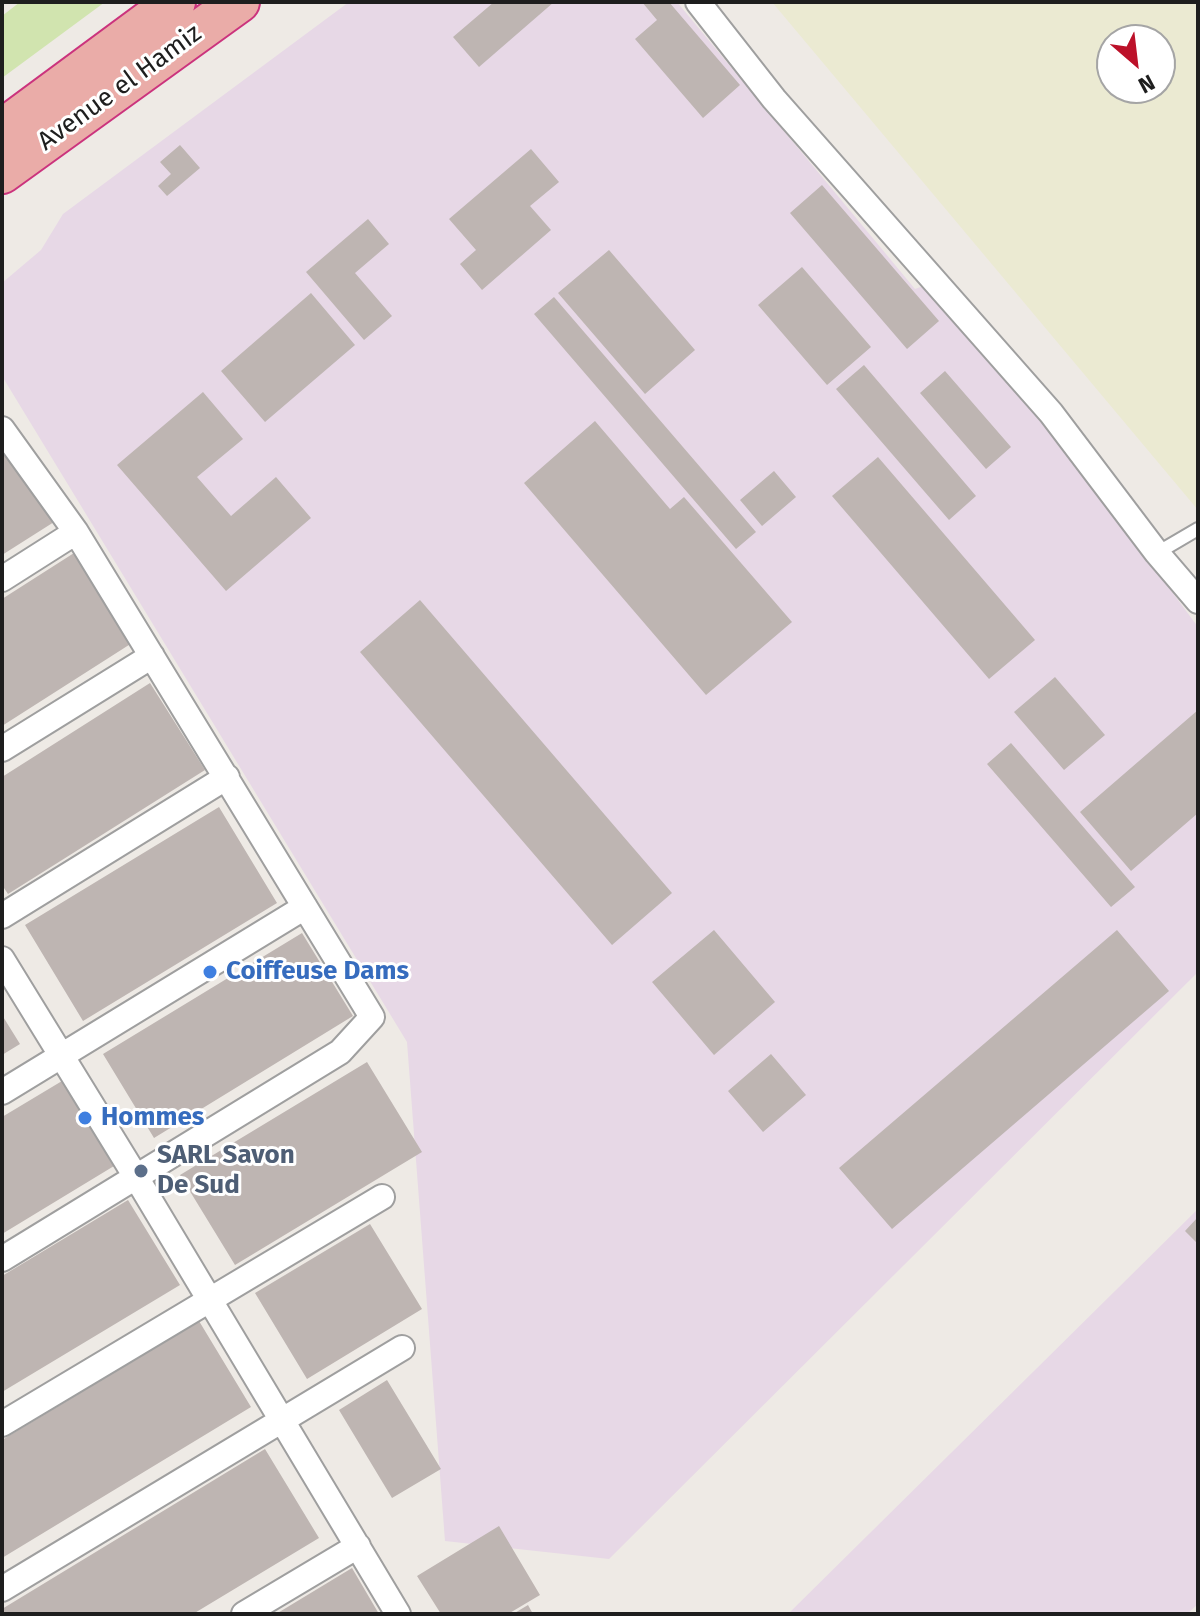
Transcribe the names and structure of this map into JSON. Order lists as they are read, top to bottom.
{
  "streets": {
    "highway": ["Avenue el Hamiz"]
  },
  "places": ["Coiffeuse Dams", "Hommes", "SARL Savon De Sud"],
  "north": "bottom right"
}
